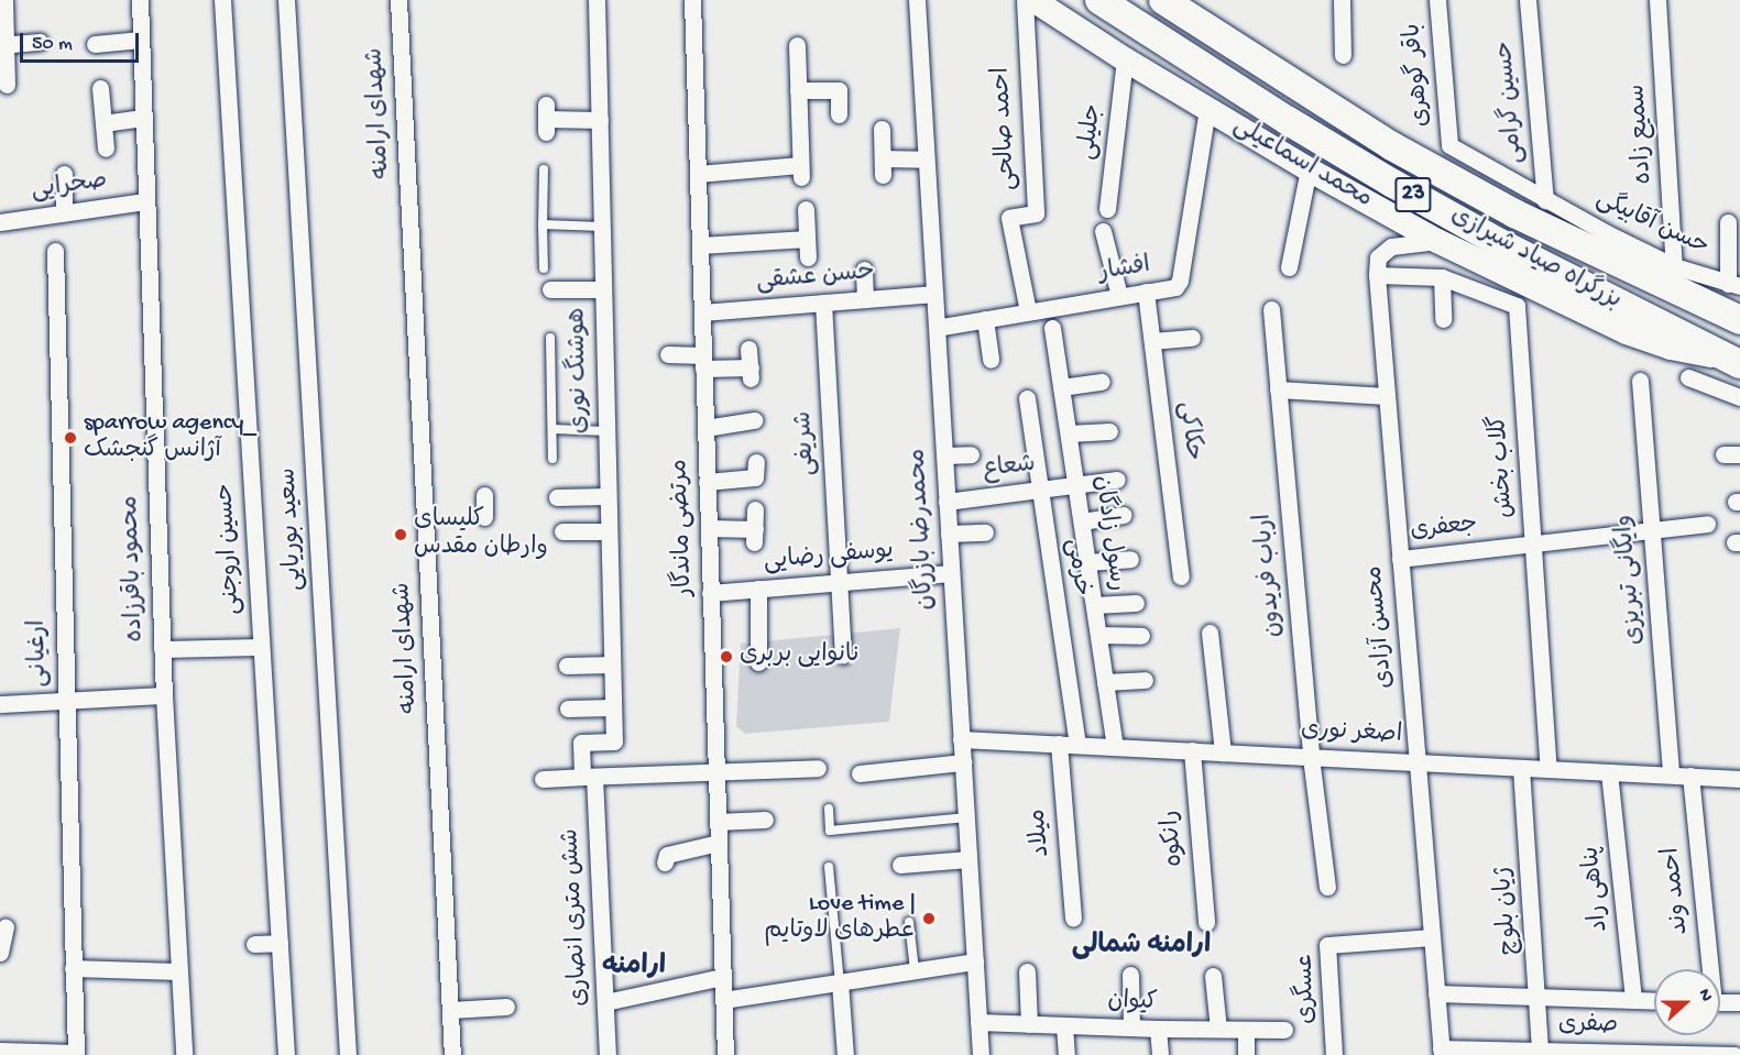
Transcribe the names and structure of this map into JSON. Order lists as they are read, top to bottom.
{
  "streets": {
    "highway": ["23", "بزرگراه صیاد شیرازی"],
    "main road": ["محمد اسماعیلی"],
    "street": [
      "باقر گوهری",
      "حسین گرامی",
      "شهدای ارامنه",
      "احمد صالحی",
      "جلیلی",
      "سمیع زاده",
      "صحرایی",
      "حسن آقابیگی",
      "افشار",
      "حسن عشقی",
      "هوشنگ نوری",
      "حکاکی",
      "شریفی",
      "گلاب بخش",
      "شعاع",
      "مرتضی ماندگار",
      "سعید بوریایی",
      "محمدرضا بازرگان",
      "جعفری",
      "رسول زادگان",
      "حسین اروجنی",
      "یوسفی رضایی",
      "خرمی",
      "محمود باقرزاده",
      "ارباب فریدون",
      "وایگانی تبریزی",
      "محسن آزادی",
      "ارغیانی",
      "اصغر نوری",
      "میلاد",
      "رانکوه",
      "پناهی راد",
      "احمد وند",
      "ژیان بلوچ",
      "شش متری انصاری",
      "عسگری",
      "کیوان",
      "صفری"
    ]
  },
  "crossings": [
    ["باقر گوهری", "حسن آقابیگی"],
    ["حسین گرامی", "حسن آقابیگی"],
    ["احمد صالحی", "افشار"],
    ["جلیلی", "محمد اسماعیلی"],
    ["سمیع زاده", "حسن آقابیگی"],
    ["محمد اسماعیلی", "بزرگراه صیاد شیرازی"],
    ["محمد اسماعیلی", "افشار"],
    ["محمد اسماعیلی", "محسن آزادی"],
    ["صحرایی", "محمود باقرزاده"],
    ["افشار", "حکاکی"],
    ["حسن عشقی", "شریفی"],
    ["حسن عشقی", "مرتضی ماندگار"],
    ["حسن عشقی", "محمدرضا بازرگان"],
    ["هوشنگ نوری", "شش متری انصاری"],
    ["شریفی", "یوسفی رضایی"],
    ["گلاب بخش", "جعفری"],
    ["گلاب بخش", "محسن آزادی"],
    ["گلاب بخش", "اصغر نوری"],
    ["شعاع", "محمدرضا بازرگان"],
    ["شعاع", "رسول زادگان"],
    ["شعاع", "خرمی"],
    ["مرتضی ماندگار", "یوسفی رضایی"],
    ["محمدرضا بازرگان", "یوسفی رضایی"],
    ["محمدرضا بازرگان", "اصغر نوری"],
    ["محمدرضا بازرگان", "کیوان"],
    ["جعفری", "وایگانی تبریزی"],
    ["جعفری", "محسن آزادی"],
    ["رسول زادگان", "اصغر نوری"],
    ["خرمی", "اصغر نوری"],
    ["ارباب فریدون", "اصغر نوری"],
    ["وایگانی تبریزی", "اصغر نوری"],
    ["محسن آزادی", "اصغر نوری"],
    ["محسن آزادی", "عسگری"],
    ["محسن آزادی", "صفری"],
    ["اصغر نوری", "میلاد"],
    ["اصغر نوری", "رانکوه"],
    ["اصغر نوری", "پناهی راد"],
    ["اصغر نوری", "احمد وند"],
    ["اصغر نوری", "ژیان بلوچ"],
    ["ژیان بلوچ", "صفری"]
  ],
  "districts": ["ارامنه شمالی", "ارامنه"],
  "places": [
    "sparrow agency_ آژانس گنجشک",
    "کلیسای وارطان مقدس",
    "نانوایی بربری",
    "Love time | عطرهای لاوتایم"
  ],
  "scale_bar": "50 m",
  "north": "right"
}
